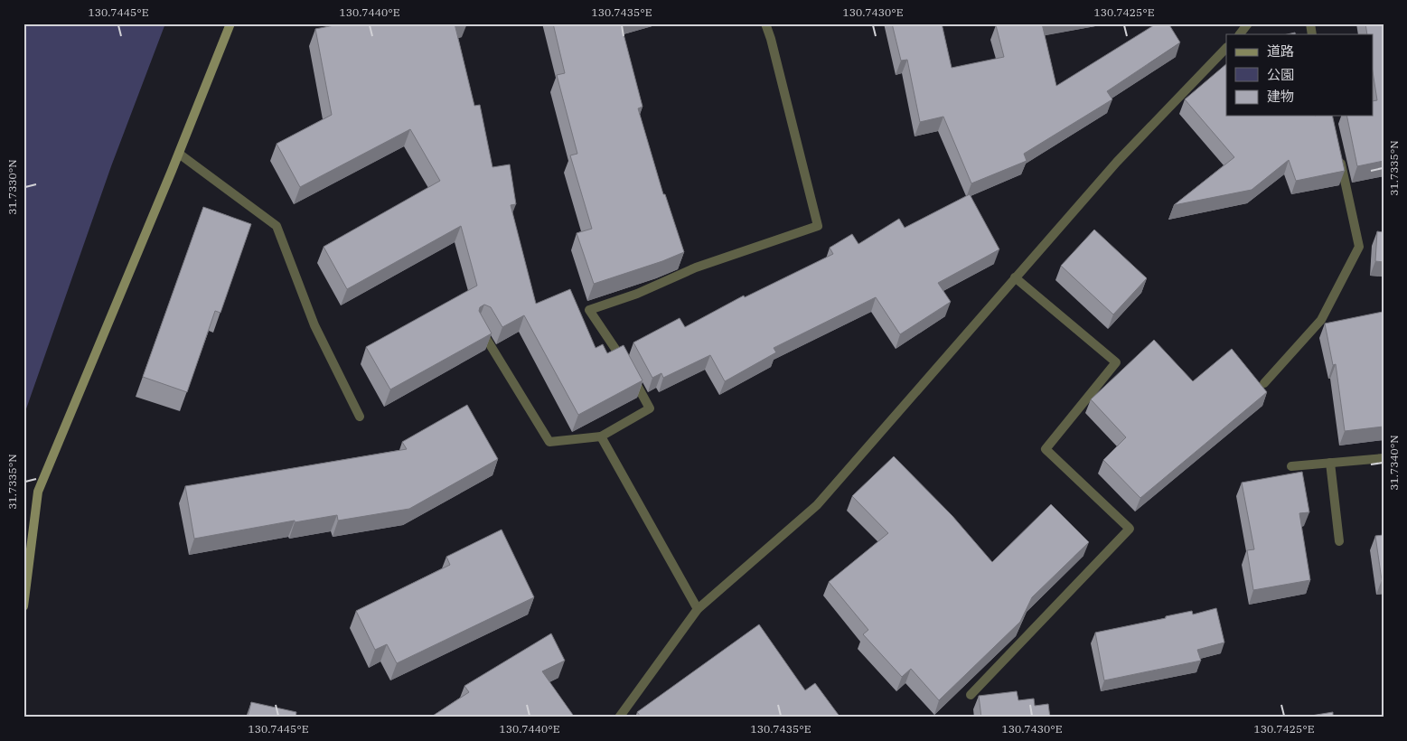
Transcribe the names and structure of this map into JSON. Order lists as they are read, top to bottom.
{
  "legend": ["道路", "公園", "建物"],
  "coordinates": [
    "130.7445°E",
    "130.7440°E",
    "130.7435°E",
    "130.7430°E",
    "130.7425°E",
    "31.7335°N",
    "31.7330°N",
    "31.7340°N"
  ]
}
